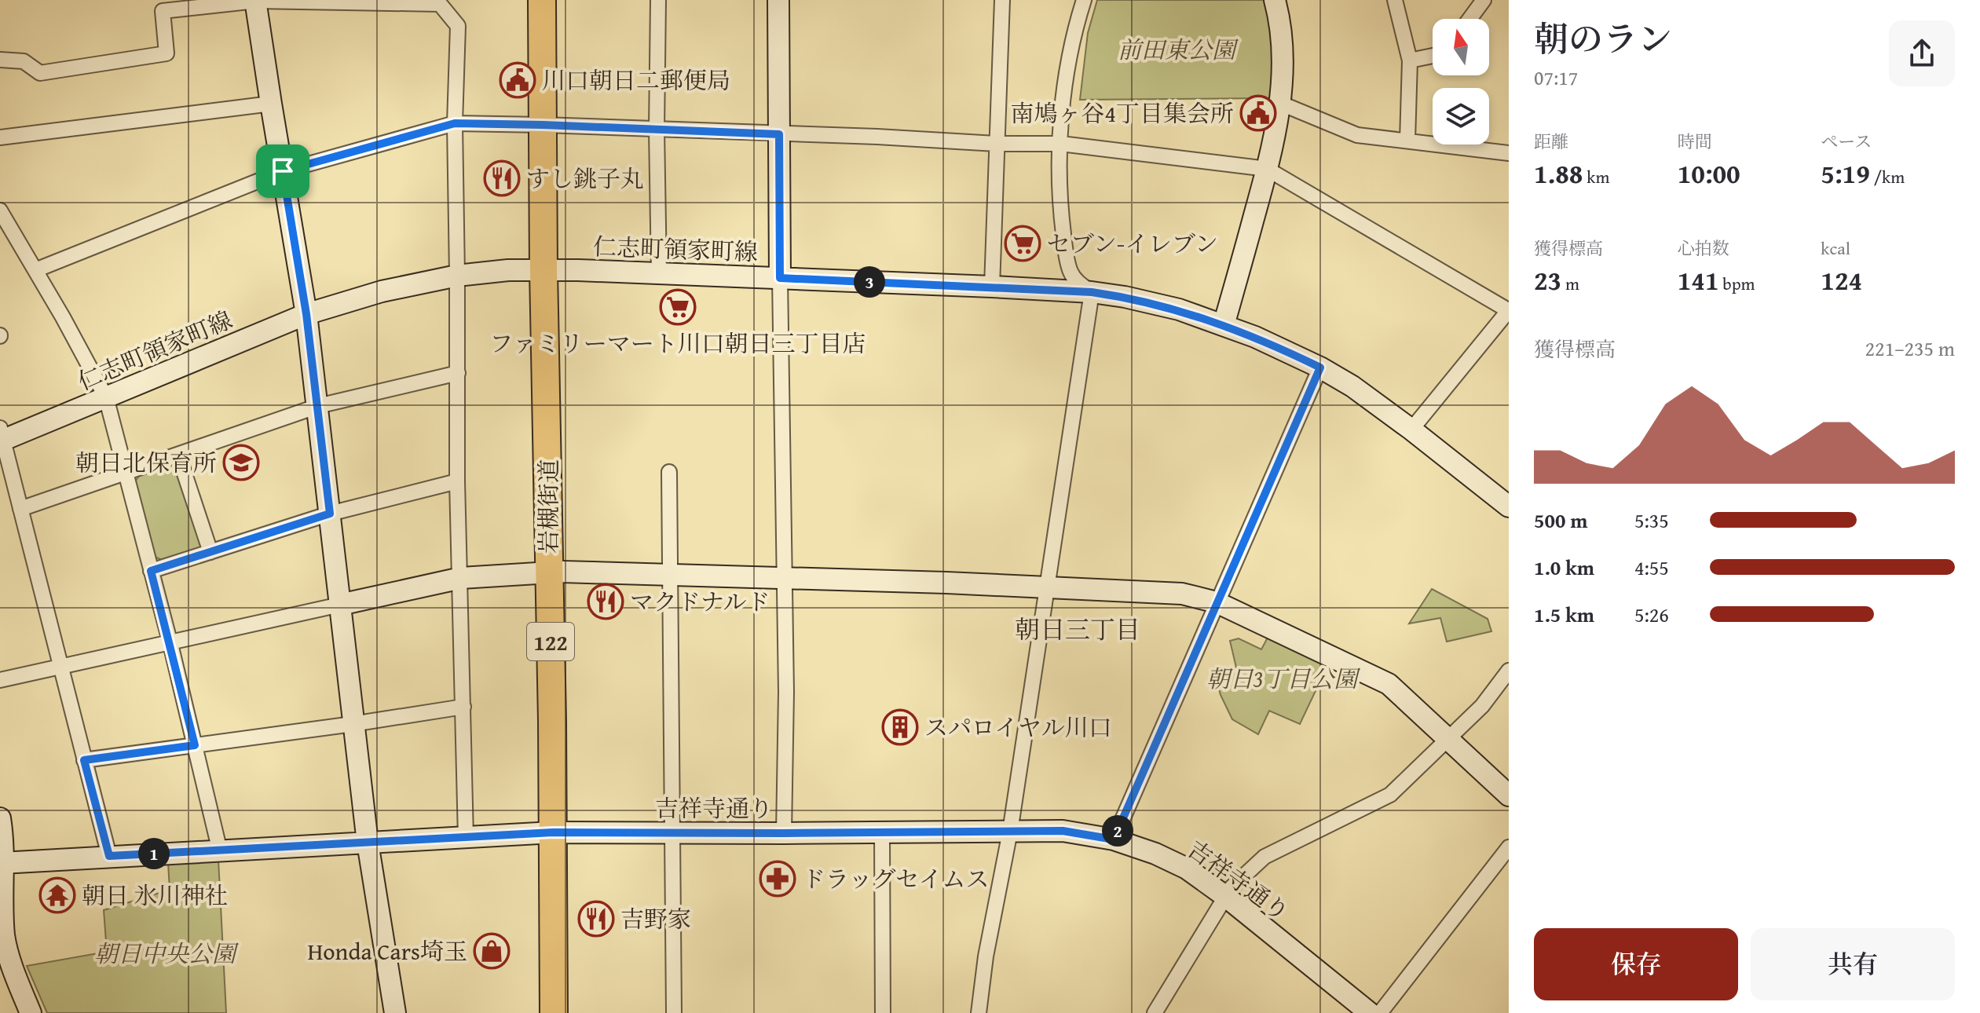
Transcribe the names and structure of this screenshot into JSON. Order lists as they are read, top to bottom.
{
  "streets": {
    "highway": ["岩槻街道", "122"],
    "street": ["仁志町領家町線", "吉祥寺通り"]
  },
  "crossings": [
    ["仁志町領家町線", "岩槻街道"],
    ["岩槻街道", "吉祥寺通り"]
  ],
  "districts": ["朝日三丁目"],
  "parks": ["前田東公園", "朝日3丁目公園", "朝日中央公園"],
  "places": {
    "public building": ["川口朝日二郵便局", "南鳩ヶ谷4丁目集会所"],
    "restaurant": ["すし銚子丸", "マクドナルド", "吉野家"],
    "supermarket": ["セブン-イレブン", "ファミリーマート川口朝日三丁目店"],
    "school or university": ["朝日北保育所"],
    "building": ["スパロイヤル川口"],
    "pharmacy": ["ドラッグセイムス"],
    "temple": ["朝日 氷川神社"],
    "shop": ["Honda Cars埼玉"]
  },
  "north": "top",
  "page": {
    "heading": ["朝のラン", "07:17"],
    "stats": [
      ["距離", "1.88 km"],
      ["時間", "10:00"],
      ["ペース", "5:19 /km"],
      ["獲得標高", "23 m"],
      ["心拍数", "141 bpm"],
      ["kcal", "124"]
    ],
    "pins": ["3", "2", "1"],
    "chart": ["獲得標高", "221–235 m"],
    "list": [
      {
        "name": "500 m",
        "note": "5:35"
      },
      {
        "name": "1.0 km",
        "note": "4:55"
      },
      {
        "name": "1.5 km",
        "note": "5:26"
      }
    ],
    "buttons": ["保存", "共有"]
  }
}
